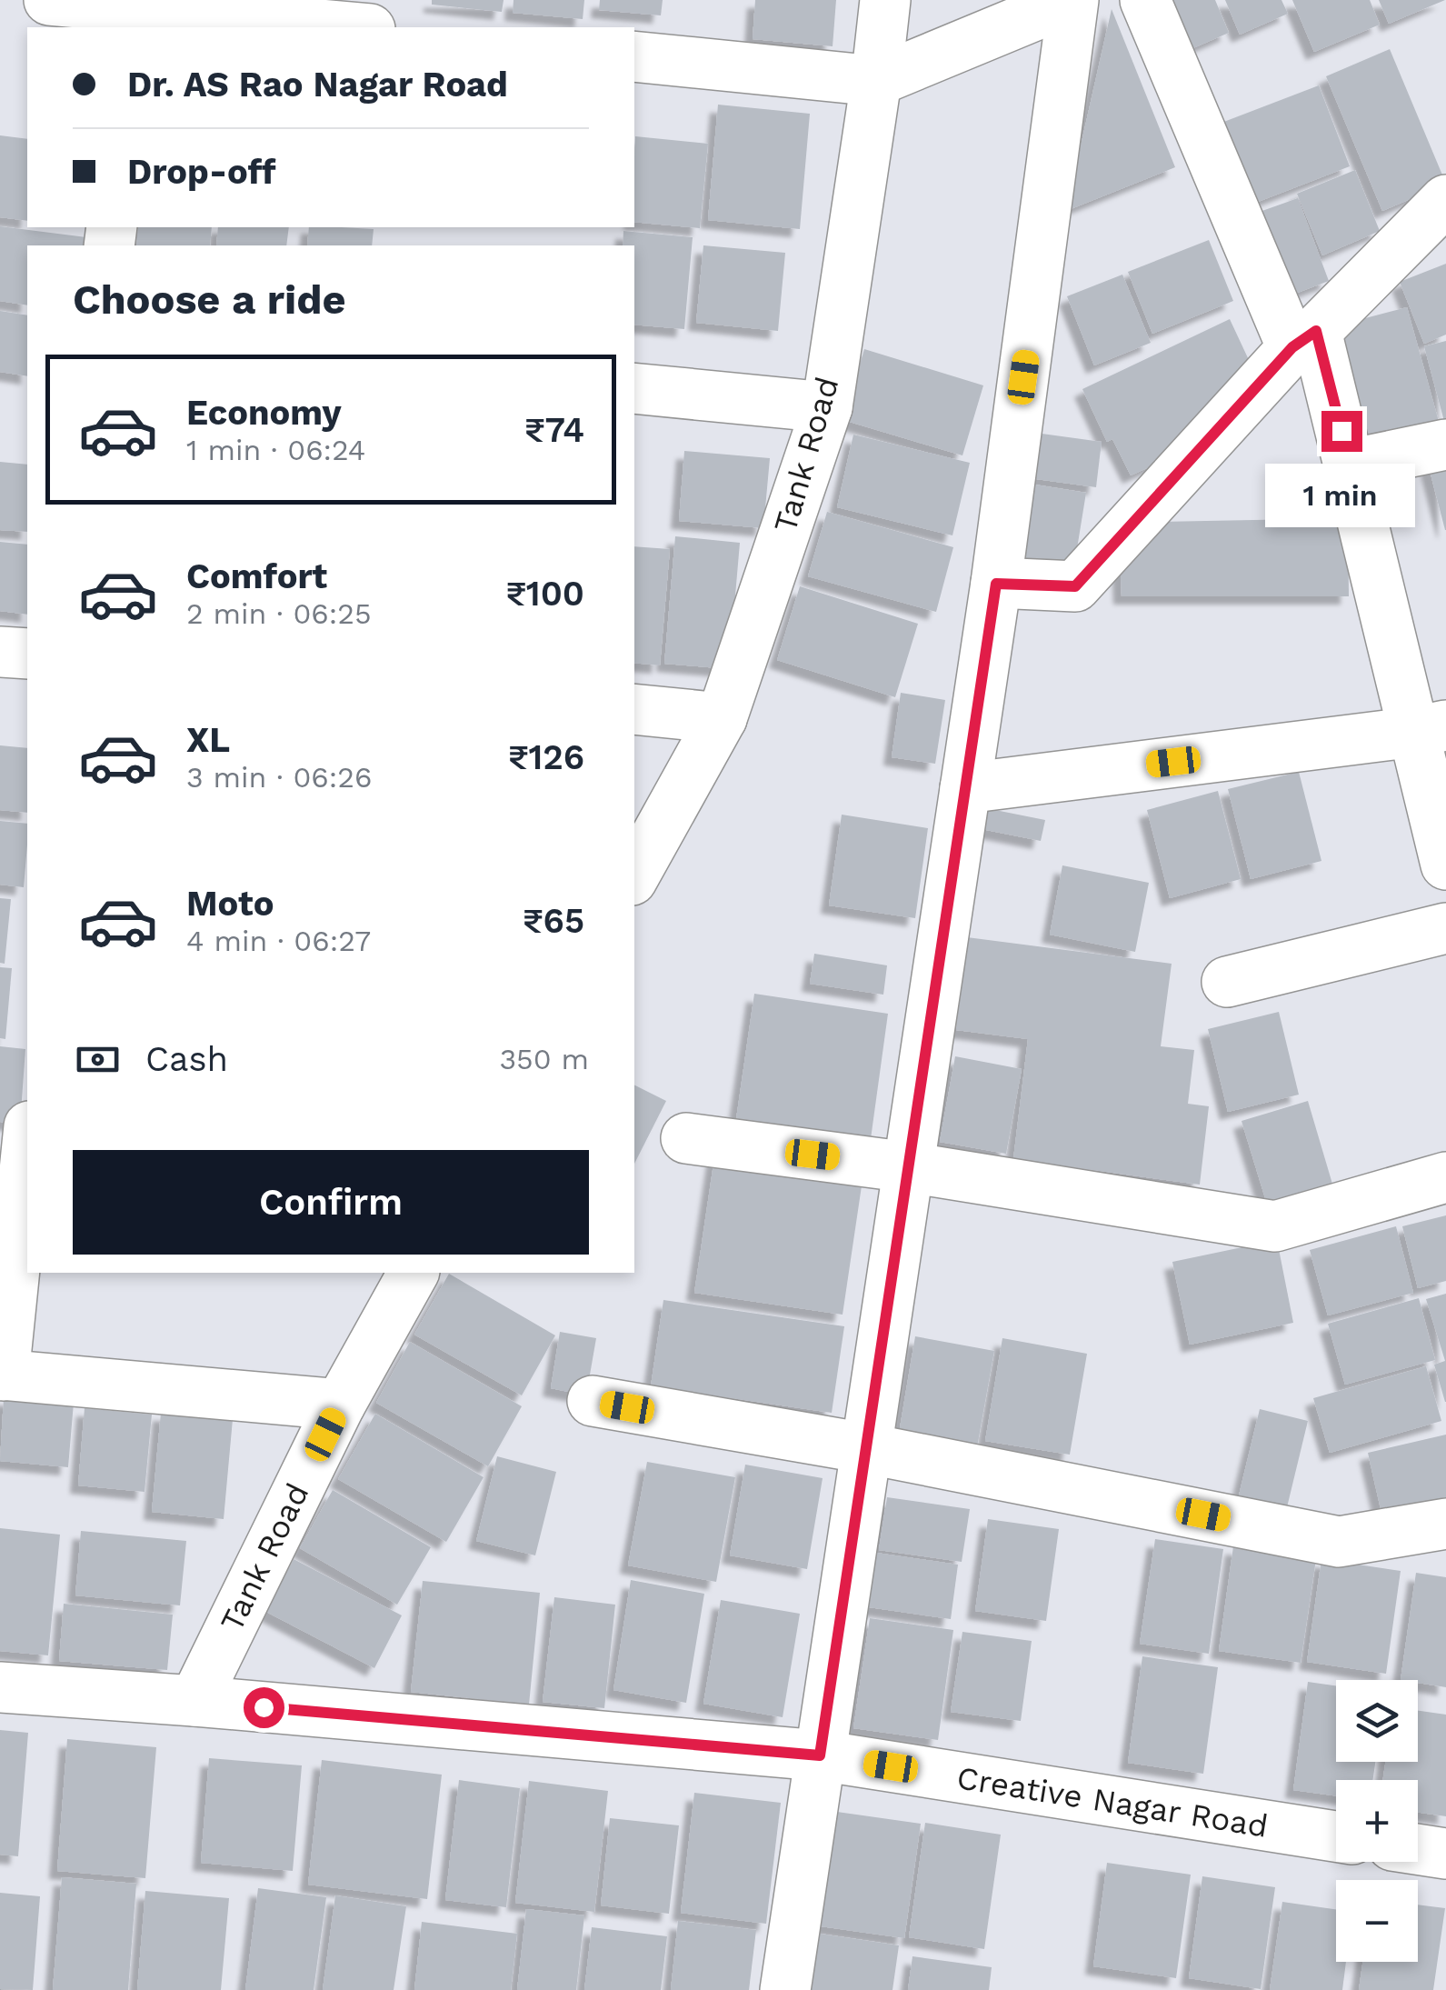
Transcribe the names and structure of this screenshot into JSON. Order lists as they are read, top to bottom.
{
  "streets": {
    "street": ["Tank Road", "Creative Nagar Road"]
  },
  "crossings": [
    ["Tank Road", "Creative Nagar Road"]
  ],
  "page": {
    "banner": ["Dr. AS Rao Nagar Road", "Drop-off"],
    "heading": "Choose a ride",
    "list": [
      {
        "name": "Economy",
        "note": "1 min · 06:24",
        "value": "₹74"
      },
      {
        "name": "Comfort",
        "note": "2 min · 06:25",
        "value": "₹100"
      },
      {
        "name": "XL",
        "note": "3 min · 06:26",
        "value": "₹126"
      },
      {
        "name": "Moto",
        "note": "4 min · 06:27",
        "value": "₹65"
      }
    ],
    "bubble": "1 min",
    "pay": ["Cash", "350 m"],
    "buttons": "Confirm",
    "map_buttons": ["+", "−"]
  }
}
